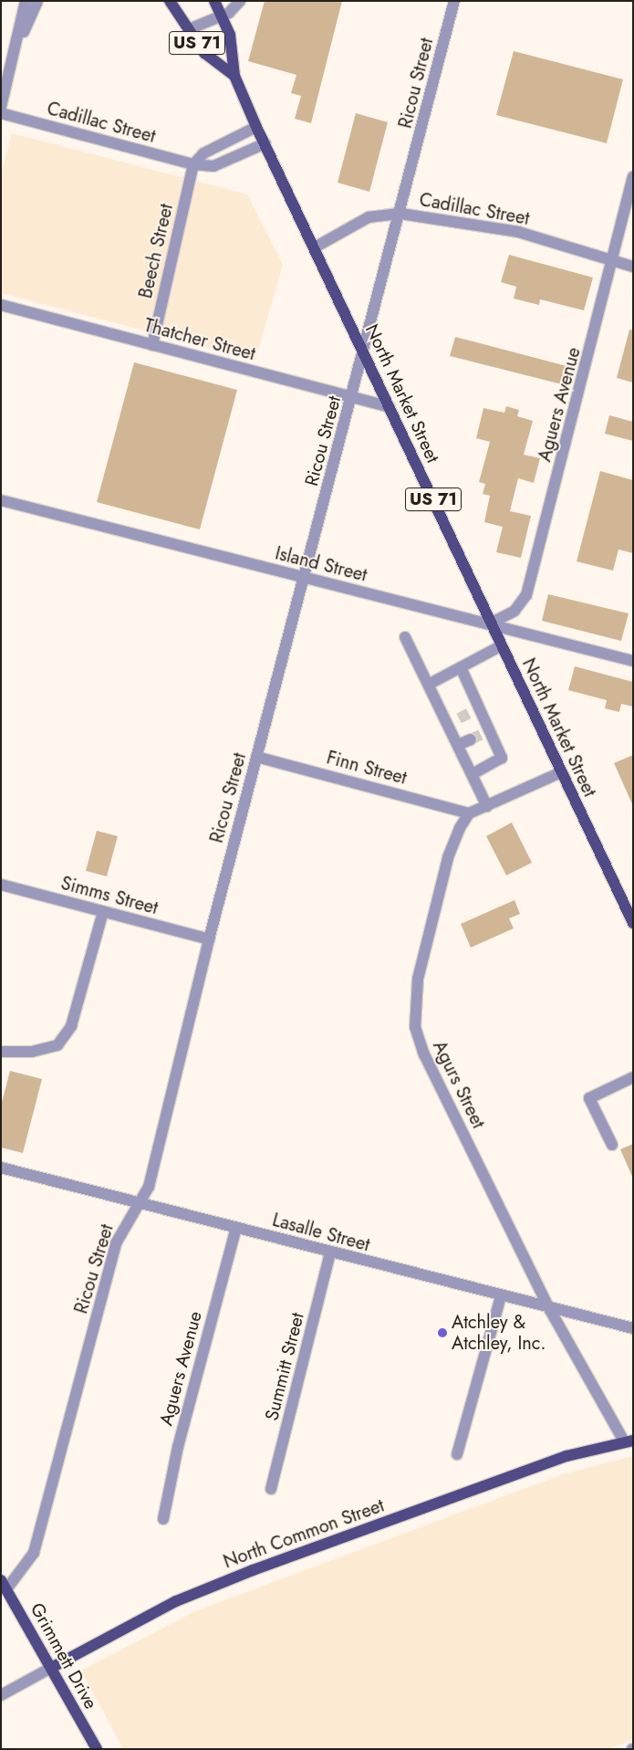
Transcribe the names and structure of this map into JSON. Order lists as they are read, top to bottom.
{
  "streets": {
    "main road": [
      "US 71",
      "North Market Street",
      "North Common Street",
      "Grimmett Drive"
    ],
    "street": [
      "Ricou Street",
      "Cadillac Street",
      "Beech Street",
      "Thatcher Street",
      "Aguers Avenue",
      "Island Street",
      "Finn Street",
      "Simms Street",
      "Agurs Street",
      "Lasalle Street",
      "Summitt Street"
    ]
  },
  "crossings": [
    ["Ricou Street", "Cadillac Street"],
    ["Ricou Street", "Thatcher Street"],
    ["Ricou Street", "North Market Street"],
    ["Ricou Street", "Island Street"],
    ["Ricou Street", "Finn Street"],
    ["Ricou Street", "Simms Street"],
    ["Ricou Street", "Lasalle Street"],
    ["Ricou Street", "Grimmett Drive"],
    ["Cadillac Street", "Beech Street"],
    ["Cadillac Street", "North Market Street"],
    ["Cadillac Street", "Aguers Avenue"],
    ["Beech Street", "Thatcher Street"],
    ["Thatcher Street", "North Market Street"],
    ["North Market Street", "Aguers Avenue"],
    ["North Market Street", "Island Street"],
    ["Aguers Avenue", "Island Street"],
    ["Aguers Avenue", "Lasalle Street"],
    ["Finn Street", "Agurs Street"],
    ["Agurs Street", "Lasalle Street"],
    ["Agurs Street", "North Common Street"],
    ["Lasalle Street", "Summitt Street"],
    ["North Common Street", "Grimmett Drive"]
  ],
  "places": ["Atchley & Atchley, Inc."]
}
